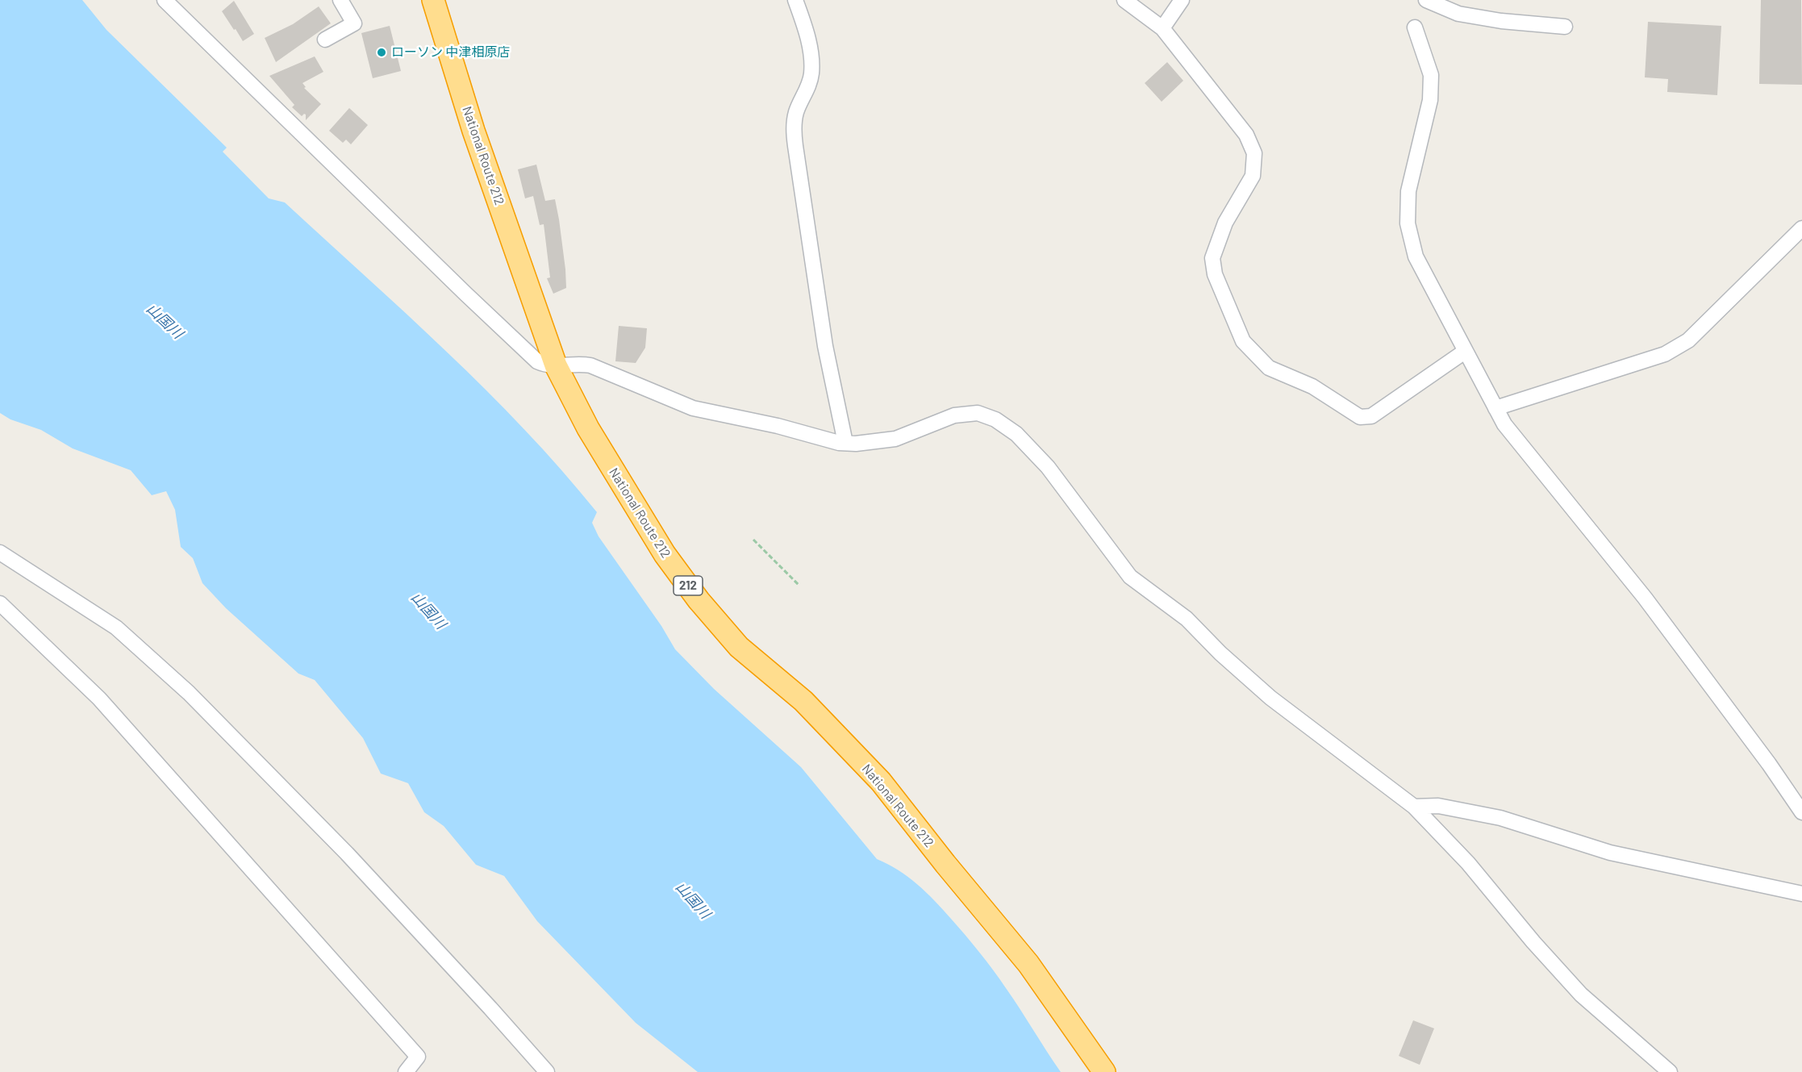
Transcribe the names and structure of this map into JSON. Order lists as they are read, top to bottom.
{
  "streets": {
    "highway": ["National Route 212", "212"]
  },
  "water": ["山国川"],
  "places": ["ローソン 中津相原店"]
}
